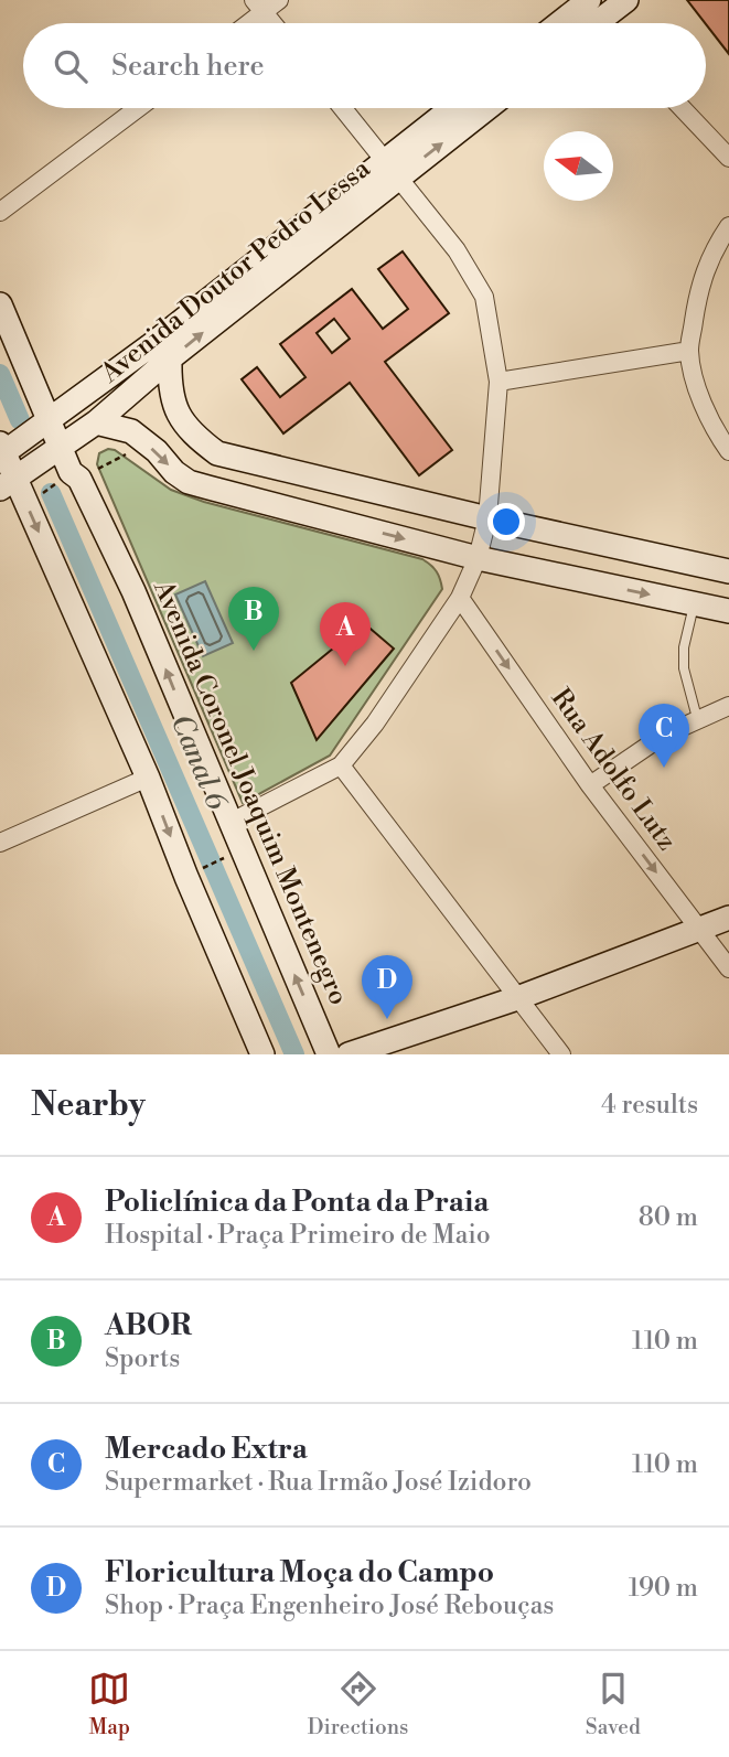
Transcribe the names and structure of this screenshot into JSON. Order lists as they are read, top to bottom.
{
  "streets": {
    "main road": ["Avenida Doutor Pedro Lessa", "Avenida Coronel Joaquim Montenegro"],
    "street": ["Rua Adolfo Lutz"]
  },
  "crossings": [
    ["Avenida Doutor Pedro Lessa", "Avenida Coronel Joaquim Montenegro"]
  ],
  "one_way": ["Rua Adolfo Lutz"],
  "water": ["Canal 6"],
  "north": "left",
  "page": {
    "search": "Search here",
    "pins": [
      "B",
      "A",
      "C",
      "D"
    ],
    "heading": ["Nearby", "4 results"],
    "list": [
      {
        "mark": "A",
        "name": "Policlínica da Ponta da Praia",
        "note": "Hospital · Praça Primeiro de Maio",
        "value": "80 m"
      },
      {
        "mark": "B",
        "name": "ABOR",
        "note": "Sports",
        "value": "110 m"
      },
      {
        "mark": "C",
        "name": "Mercado Extra",
        "note": "Supermarket · Rua Irmão José Izidoro",
        "value": "110 m"
      },
      {
        "mark": "D",
        "name": "Floricultura Moça do Campo",
        "note": "Shop · Praça Engenheiro José Rebouças",
        "value": "190 m"
      }
    ],
    "nav": ["Map", "Directions", "Saved"]
  }
}
